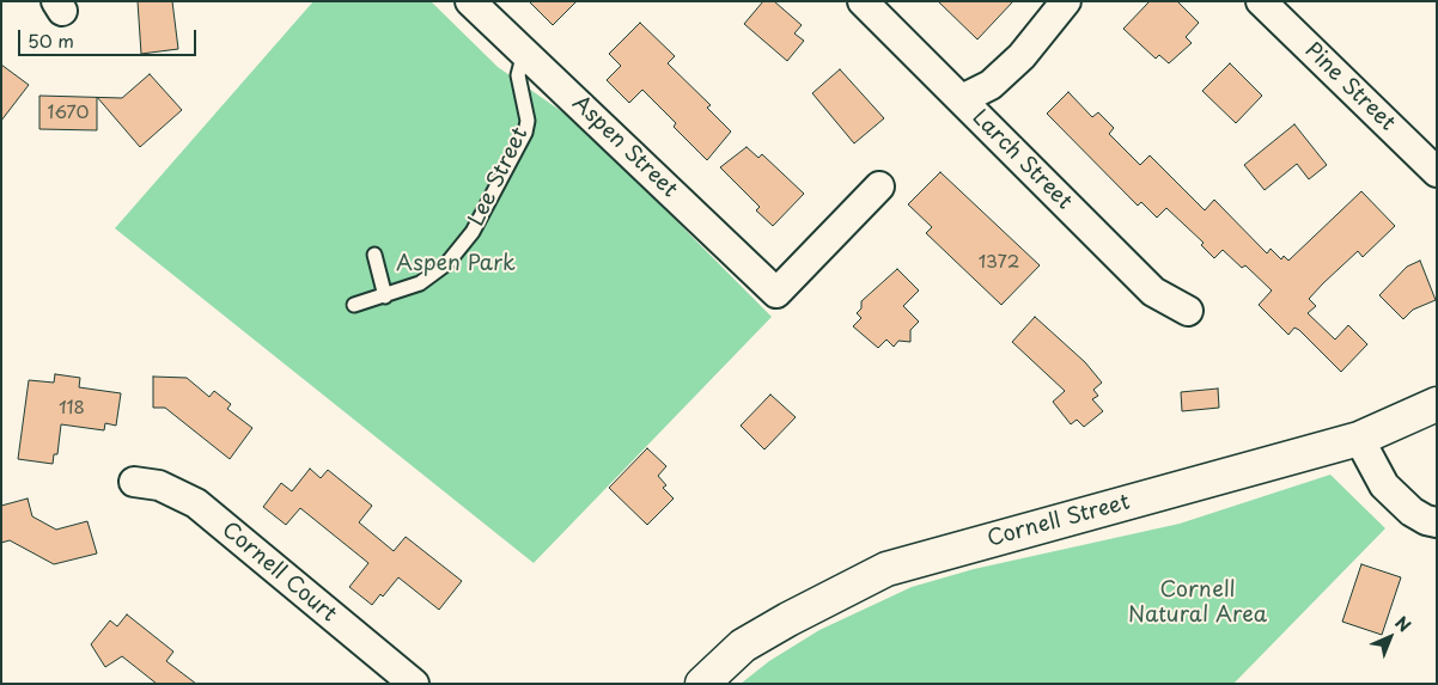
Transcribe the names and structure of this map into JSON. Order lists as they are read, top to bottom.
{
  "streets": {
    "street": [
      "Pine Street",
      "Aspen Street",
      "Larch Street",
      "Cornell Street",
      "Cornell Court"
    ],
    "lane": ["Lee Street"]
  },
  "crossings": [
    ["Aspen Street", "Lee Street"]
  ],
  "parks": ["Aspen Park", "Cornell Natural Area"],
  "house_numbers": ["1670", "1372", "118"],
  "scale_bar": "50 m",
  "north": "top right"
}
